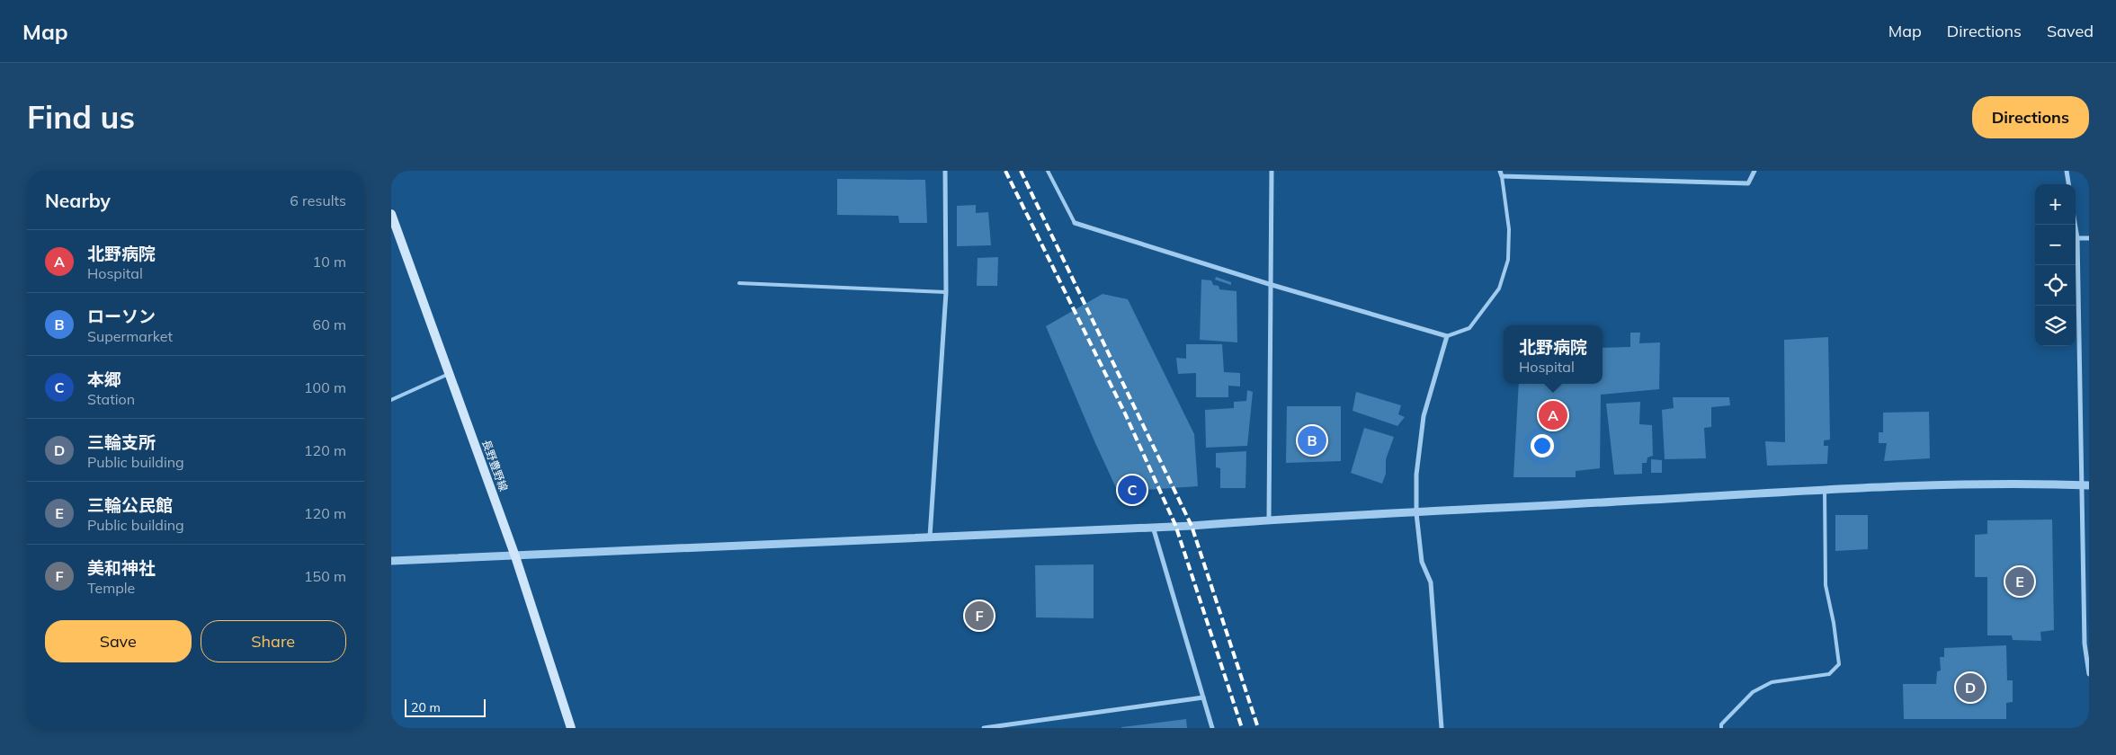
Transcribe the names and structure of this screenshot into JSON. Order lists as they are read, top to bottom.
{
  "streets": {
    "main road": ["長野豊野線"]
  },
  "scale_bar": "20 m",
  "page": {
    "header": "Map",
    "nav": ["Map", "Directions", "Saved"],
    "buttons": [
      "Directions",
      ["Save", "Share"]
    ],
    "title": "Find us",
    "heading": ["Nearby", "6 results"],
    "map_buttons": ["+", "−"],
    "list": [
      {
        "mark": "A",
        "name": "北野病院",
        "note": "Hospital",
        "value": "10 m"
      },
      {
        "mark": "B",
        "name": "ローソン",
        "note": "Supermarket",
        "value": "60 m"
      },
      {
        "mark": "C",
        "name": "本郷",
        "note": "Station",
        "value": "100 m"
      },
      {
        "mark": "D",
        "name": "三輪支所",
        "note": "Public building",
        "value": "120 m"
      },
      {
        "mark": "E",
        "name": "三輪公民館",
        "note": "Public building",
        "value": "120 m"
      },
      {
        "mark": "F",
        "name": "美和神社",
        "note": "Temple",
        "value": "150 m"
      }
    ],
    "popup": ["北野病院", "Hospital"],
    "pins": [
      "A",
      "B",
      "C",
      "E",
      "F",
      "D"
    ],
    "scale": "20 m"
  }
}
